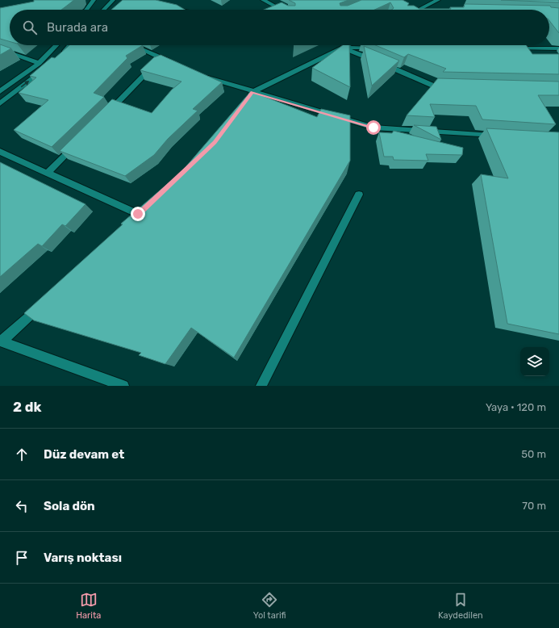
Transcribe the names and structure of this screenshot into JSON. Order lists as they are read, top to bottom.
{
  "page": {
    "search": "Burada ara",
    "heading": ["2 dk", "Yaya · 120 m"],
    "list": [
      ["Düz devam et", "50 m"],
      ["Sola dön", "70 m"],
      "Varış noktası"
    ],
    "nav": ["Harita", "Yol tarifi", "Kaydedilen"]
  }
}
